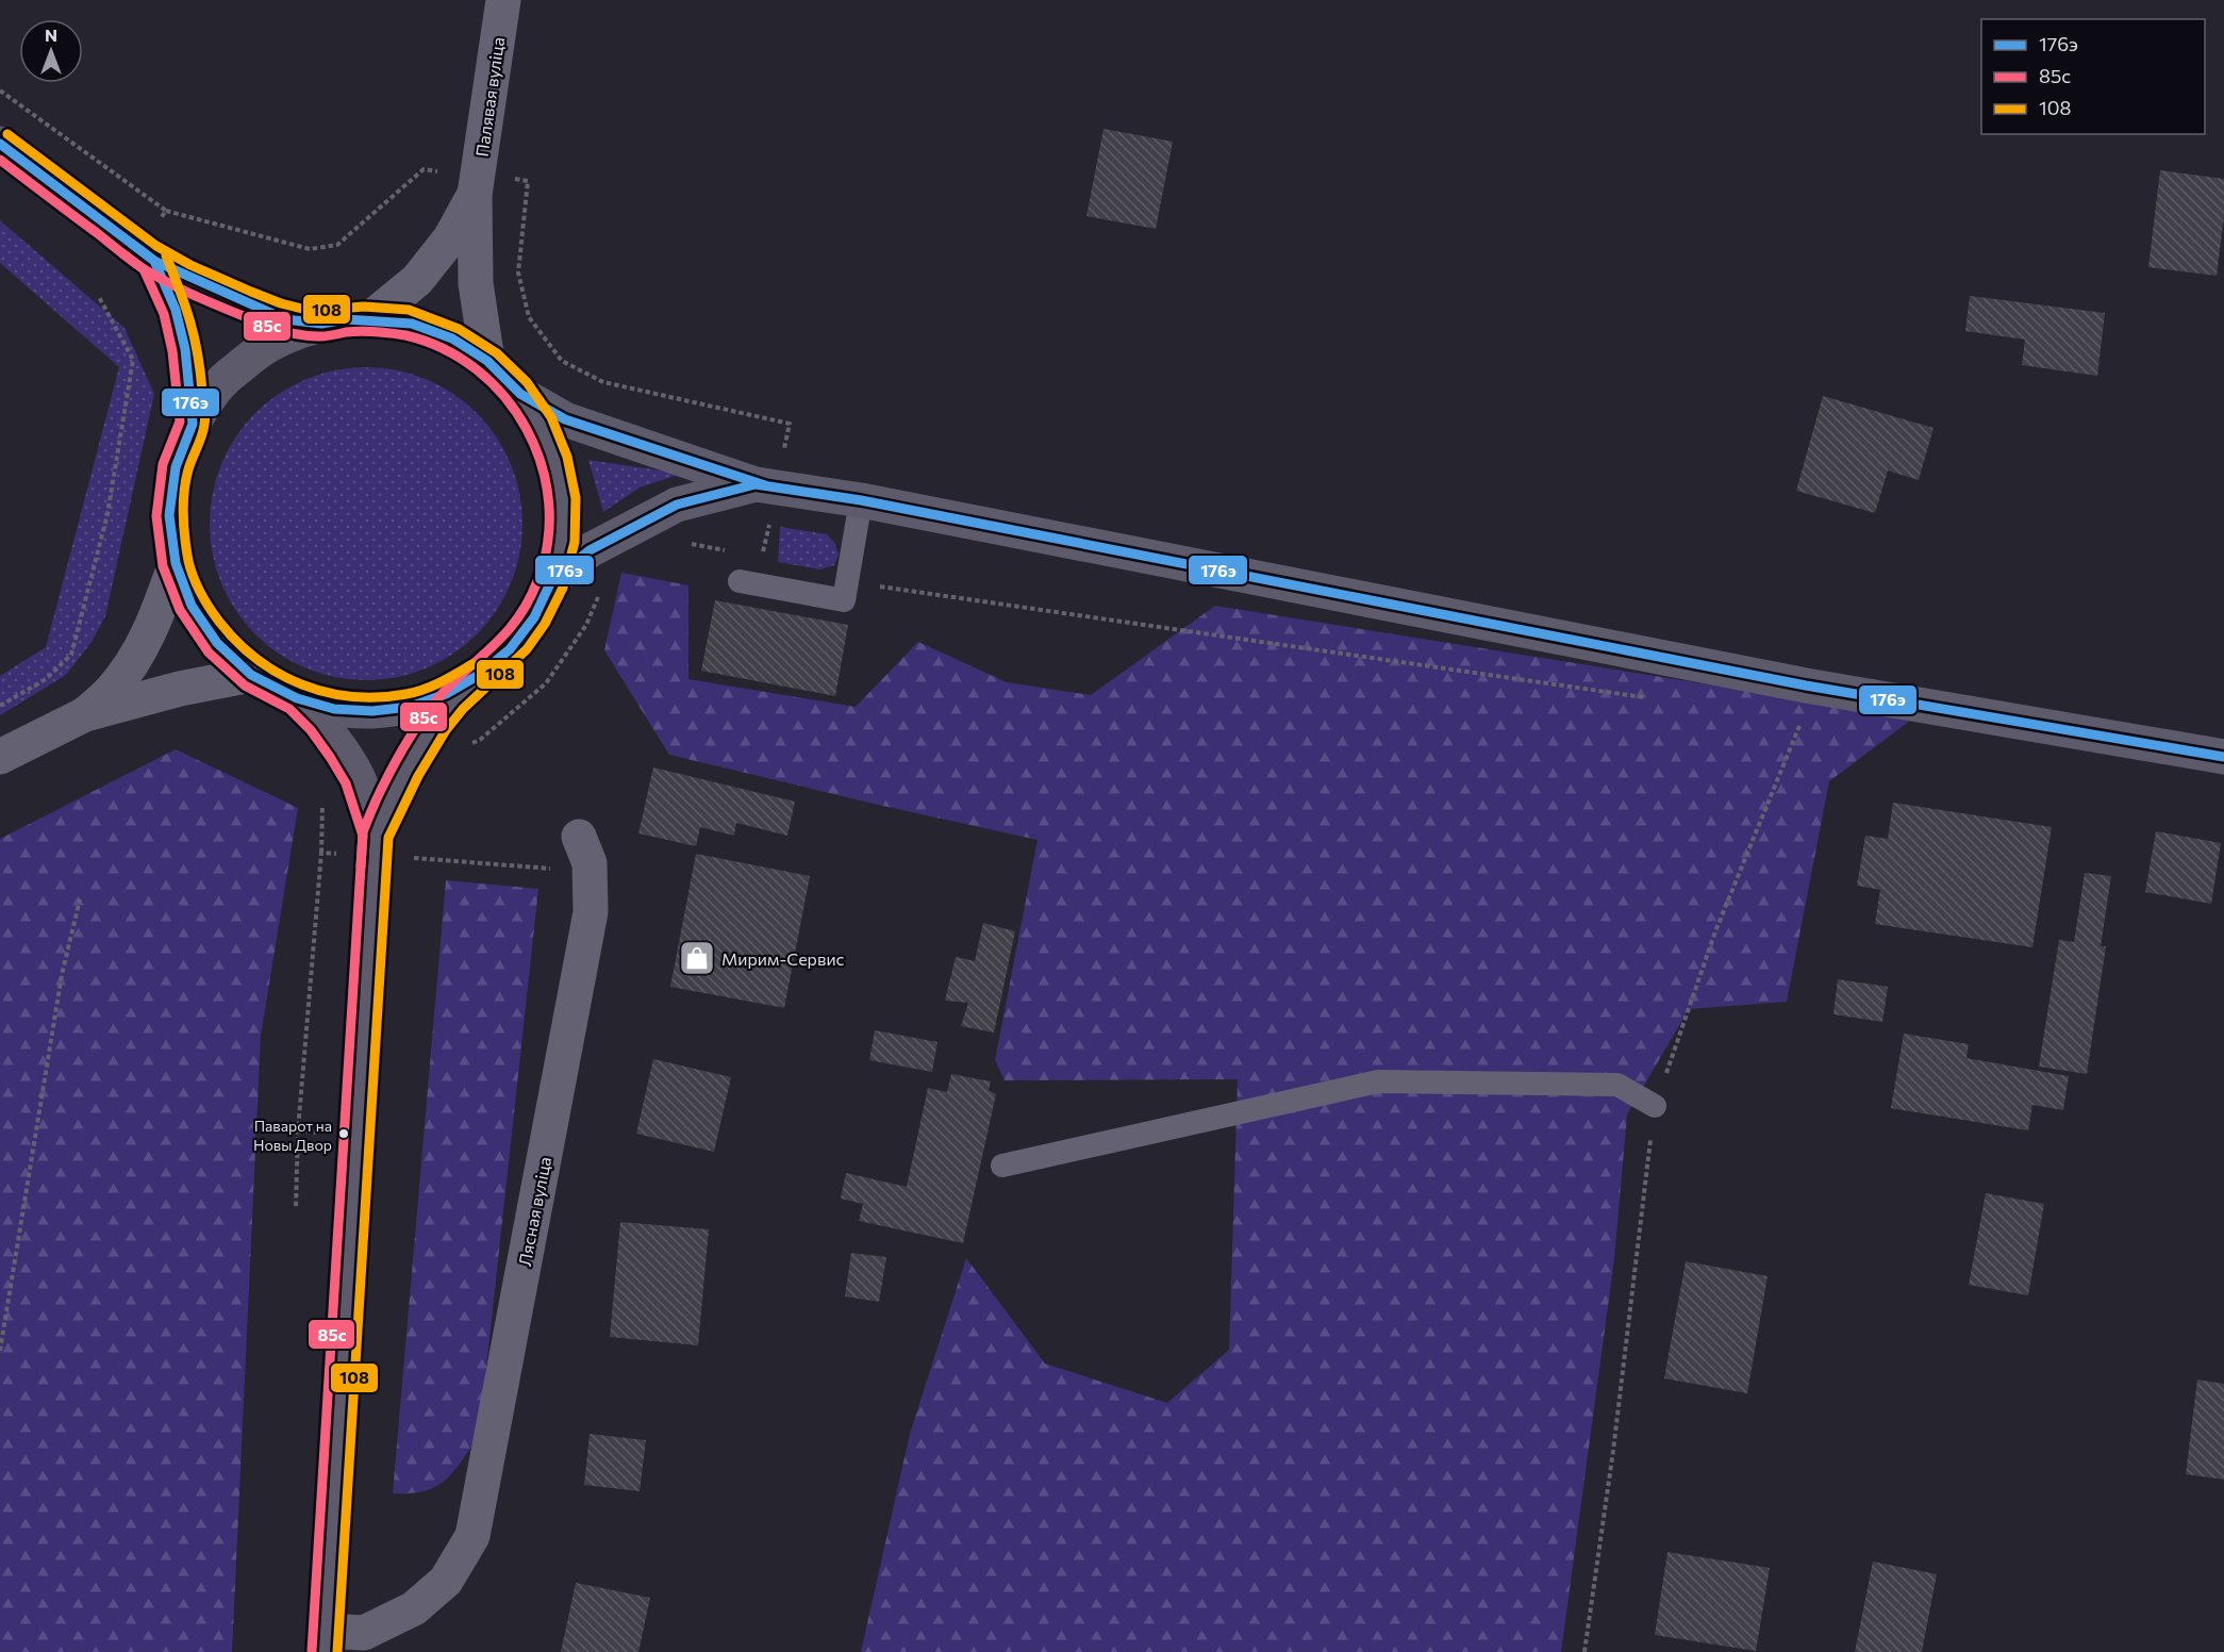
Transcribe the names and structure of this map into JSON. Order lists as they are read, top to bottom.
{
  "streets": {
    "street": ["Палявая вуліца", "Лясная вуліца"]
  },
  "places": {
    "shop": ["Мирим-Сервис"],
    "other": ["Паварот на Новы Двор"]
  },
  "lines": ["transit line 108", "transit line 176э", "transit line 85с"],
  "legend": ["176э", "85с", "108"],
  "north": "top"
}
